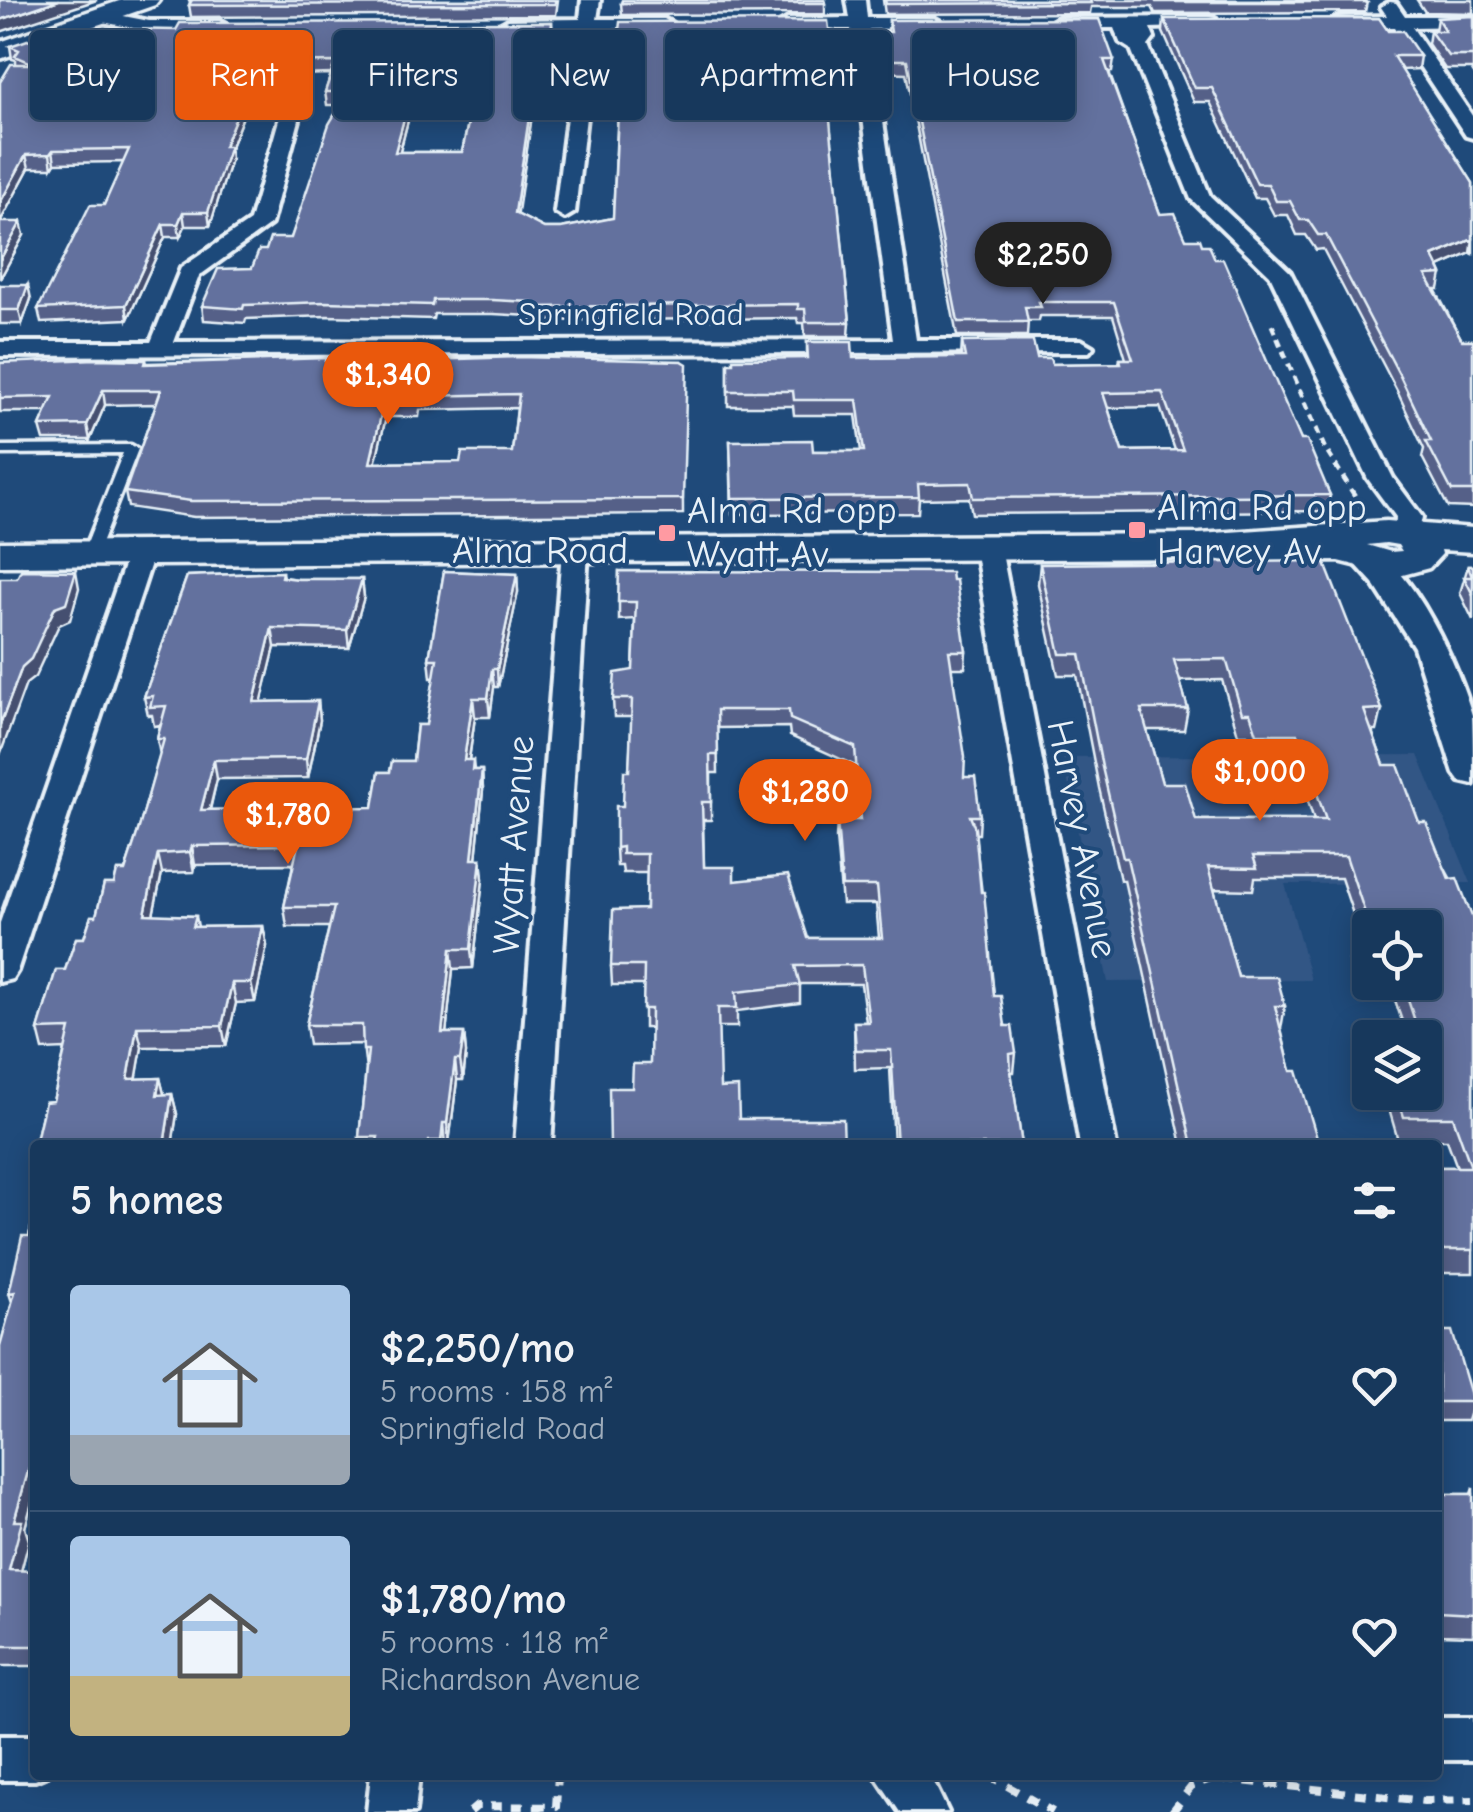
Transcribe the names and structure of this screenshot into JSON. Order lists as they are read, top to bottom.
{
  "streets": {
    "main road": ["Alma Road"],
    "street": ["Springfield Road", "Harvey Avenue", "Wyatt Avenue"]
  },
  "crossings": [
    ["Alma Road", "Harvey Avenue"],
    ["Alma Road", "Wyatt Avenue"]
  ],
  "places": {
    "transit": ["Alma Rd opp Harvey Av", "Alma Rd opp Wyatt Av"]
  },
  "page": {
    "chip": [
      "Buy",
      "Rent",
      "Filters",
      "New",
      "Apartment",
      "House"
    ],
    "price": [
      "$2,250",
      "$1,340",
      "$1,000",
      "$1,280",
      "$1,780"
    ],
    "heading": "5 homes",
    "list": [
      {
        "name": "$2,250/mo",
        "note": "5 rooms · 158 m² · Springfield Road"
      },
      {
        "name": "$1,780/mo",
        "note": "5 rooms · 118 m² · Richardson Avenue"
      }
    ]
  }
}
